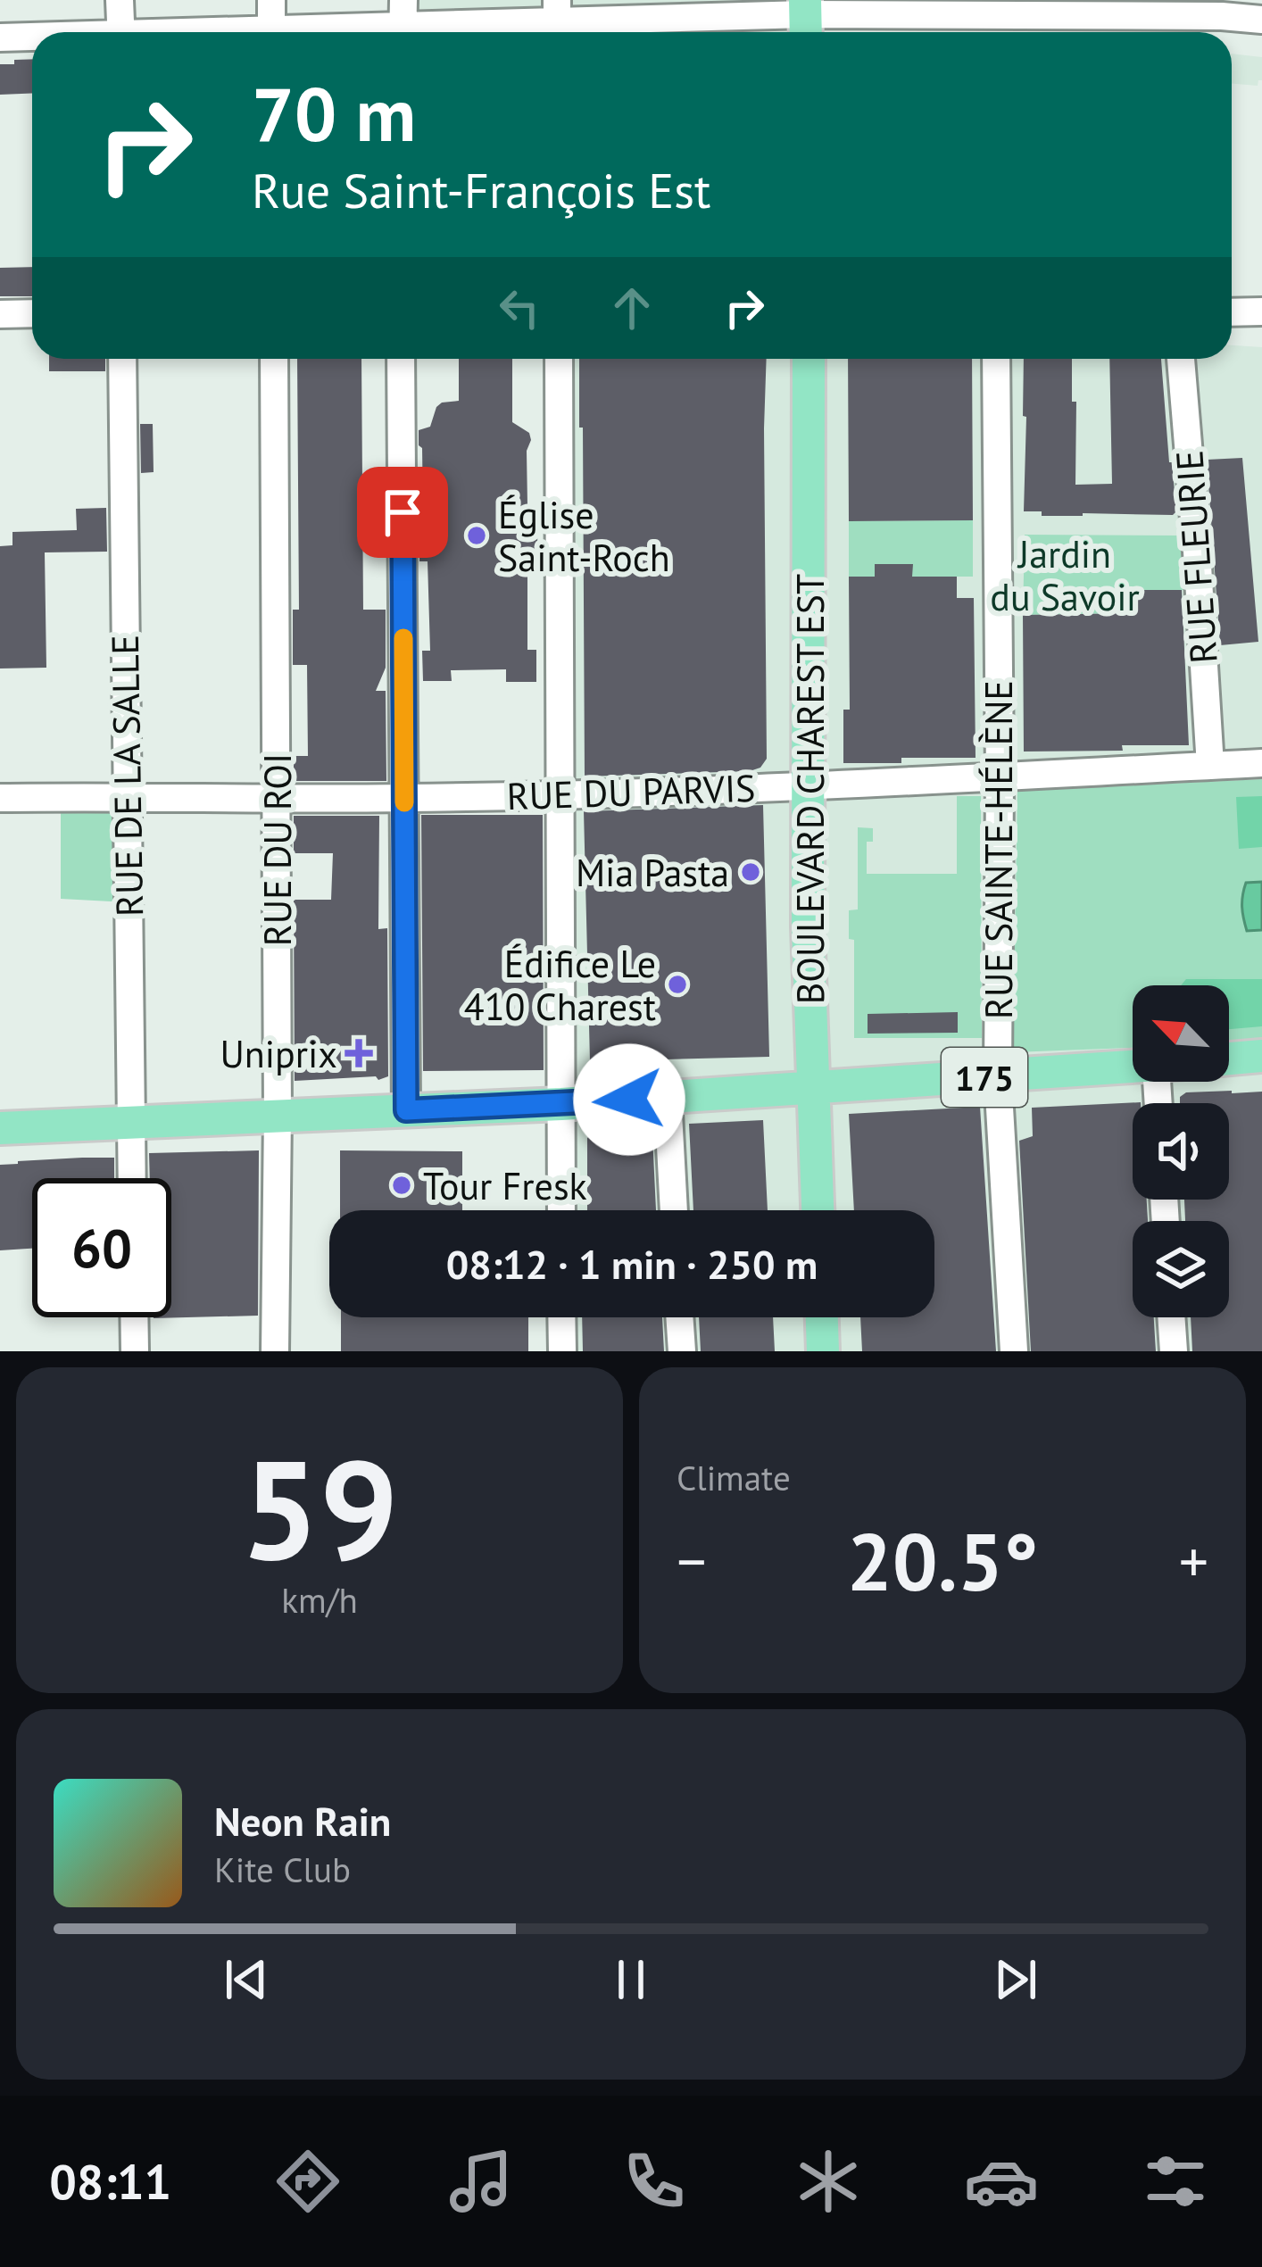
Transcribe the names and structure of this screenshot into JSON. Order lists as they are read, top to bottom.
{
  "streets": {
    "main road": ["BOULEVARD CHAREST EST", "175"],
    "street": [
      "RUE FLEURIE",
      "RUE DE LA SALLE",
      "RUE DU PARVIS",
      "RUE DU ROI",
      "RUE SAINTE-HÉLÈNE"
    ]
  },
  "crossings": [
    ["RUE FLEURIE", "RUE DU PARVIS"],
    ["RUE DE LA SALLE", "RUE DU PARVIS"],
    ["RUE DE LA SALLE", "175"],
    ["BOULEVARD CHAREST EST", "RUE DU PARVIS"],
    ["BOULEVARD CHAREST EST", "175"],
    ["RUE DU PARVIS", "RUE DU ROI"],
    ["RUE DU PARVIS", "RUE SAINTE-HÉLÈNE"],
    ["RUE DU ROI", "175"],
    ["RUE SAINTE-HÉLÈNE", "175"]
  ],
  "parks": ["Jardin du Savoir"],
  "places": {
    "other": [
      "Église Saint-Roch",
      "Mia Pasta",
      "Édifice Le 410 Charest",
      "Tour Fresk"
    ],
    "health": ["Uniprix"]
  },
  "north": "top left",
  "page": {
    "turn": ["70 m", "Rue Saint-François Est"],
    "limit": "60",
    "trip": "08:12 · 1 min · 250 m",
    "tile": [
      ["59", "km/h"],
      "Climate"
    ],
    "heat": ["−", "20.5°", "+"],
    "song": ["Neon Rain", "Kite Club"],
    "tabs": "08:11"
  }
}
